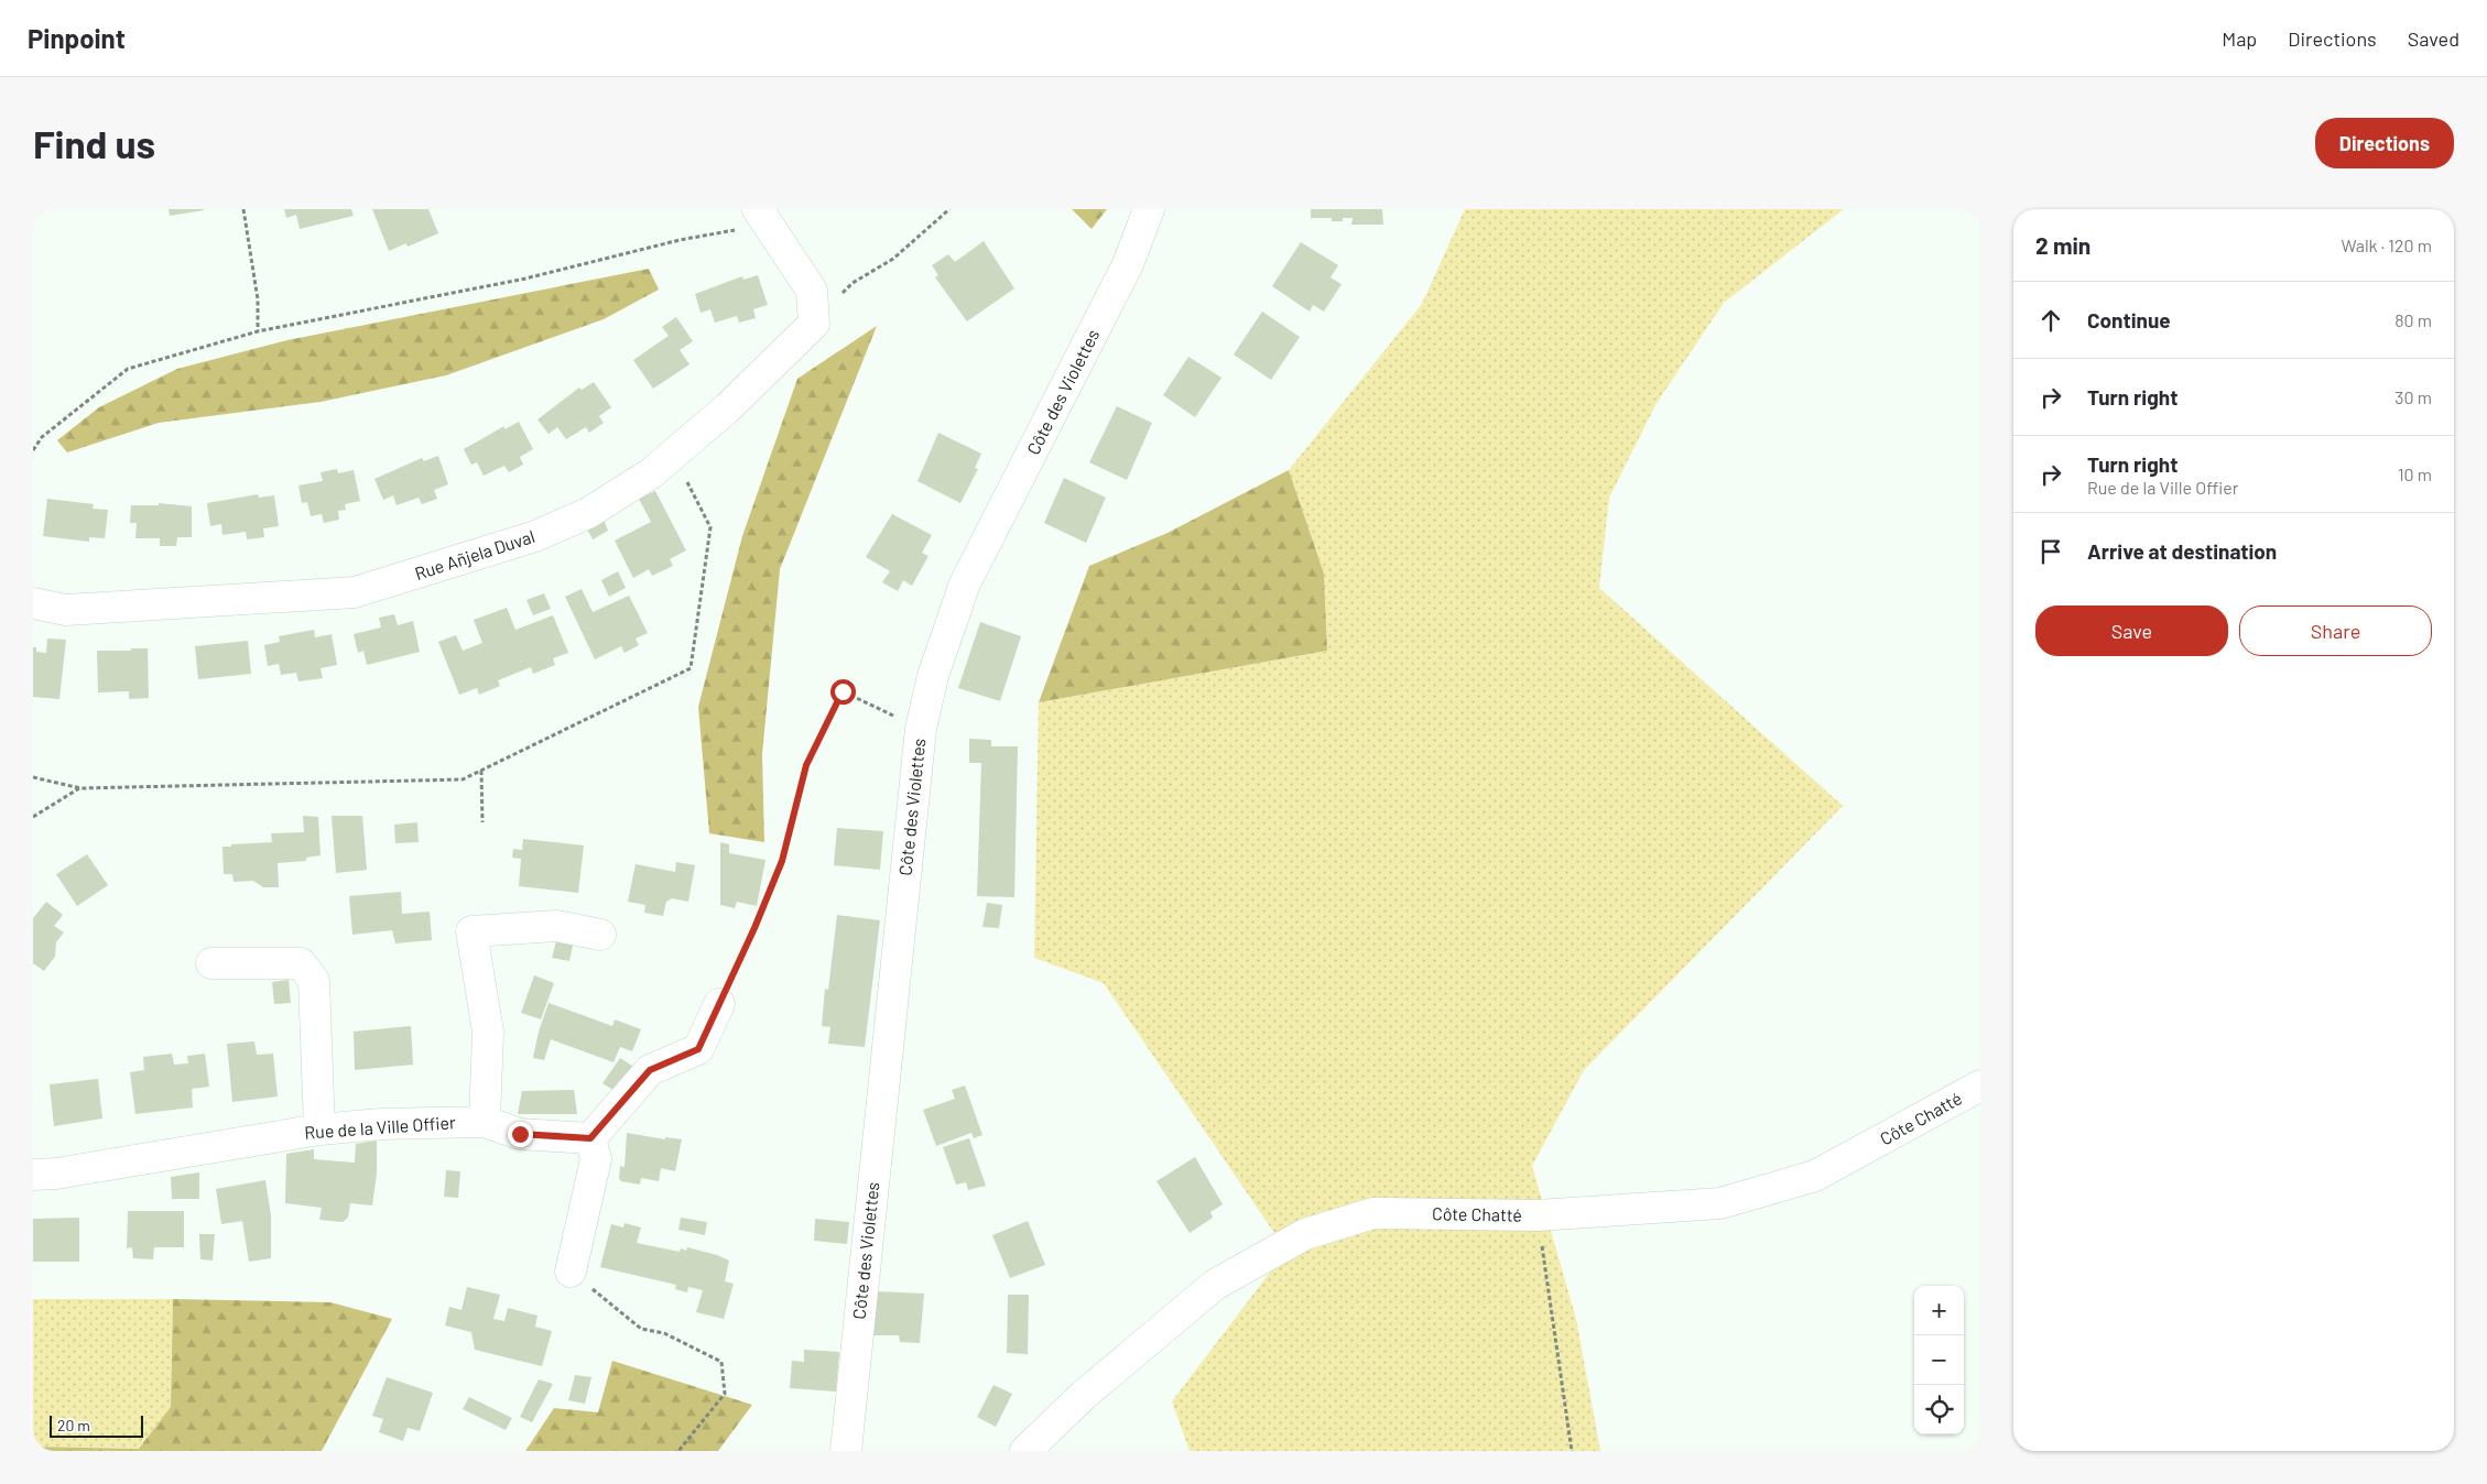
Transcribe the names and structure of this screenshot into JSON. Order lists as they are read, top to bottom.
{
  "streets": {
    "street": [
      "Côte des Violettes",
      "Rue Añjela Duval",
      "Côte Chatté",
      "Rue de la Ville Offier"
    ]
  },
  "scale_bar": "20 m",
  "page": {
    "header": "Pinpoint",
    "nav": ["Map", "Directions", "Saved"],
    "buttons": [
      "Directions",
      ["Save", "Share"]
    ],
    "title": "Find us",
    "heading": ["2 min", "Walk · 120 m"],
    "list": [
      ["Continue", "80 m"],
      ["Turn right", "30 m"],
      ["Turn right", "Rue de la Ville Offier", "10 m"],
      "Arrive at destination"
    ],
    "map_buttons": ["+", "−"],
    "scale": "20 m"
  }
}
